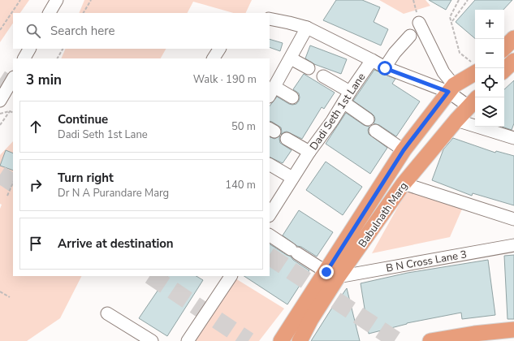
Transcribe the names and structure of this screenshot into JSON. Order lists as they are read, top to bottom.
{
  "streets": {
    "main road": ["Babulnath Marg"],
    "street": ["Dadi Seth 1st Lane", "B N Cross Lane 3"]
  },
  "crossings": [
    ["Babulnath Marg", "B N Cross Lane 3"]
  ],
  "page": {
    "map_buttons": ["+", "−"],
    "search": "Search here",
    "heading": ["3 min", "Walk · 190 m"],
    "list": [
      ["Continue", "Dadi Seth 1st Lane", "50 m"],
      ["Turn right", "Dr N A Purandare Marg", "140 m"],
      "Arrive at destination"
    ]
  }
}
